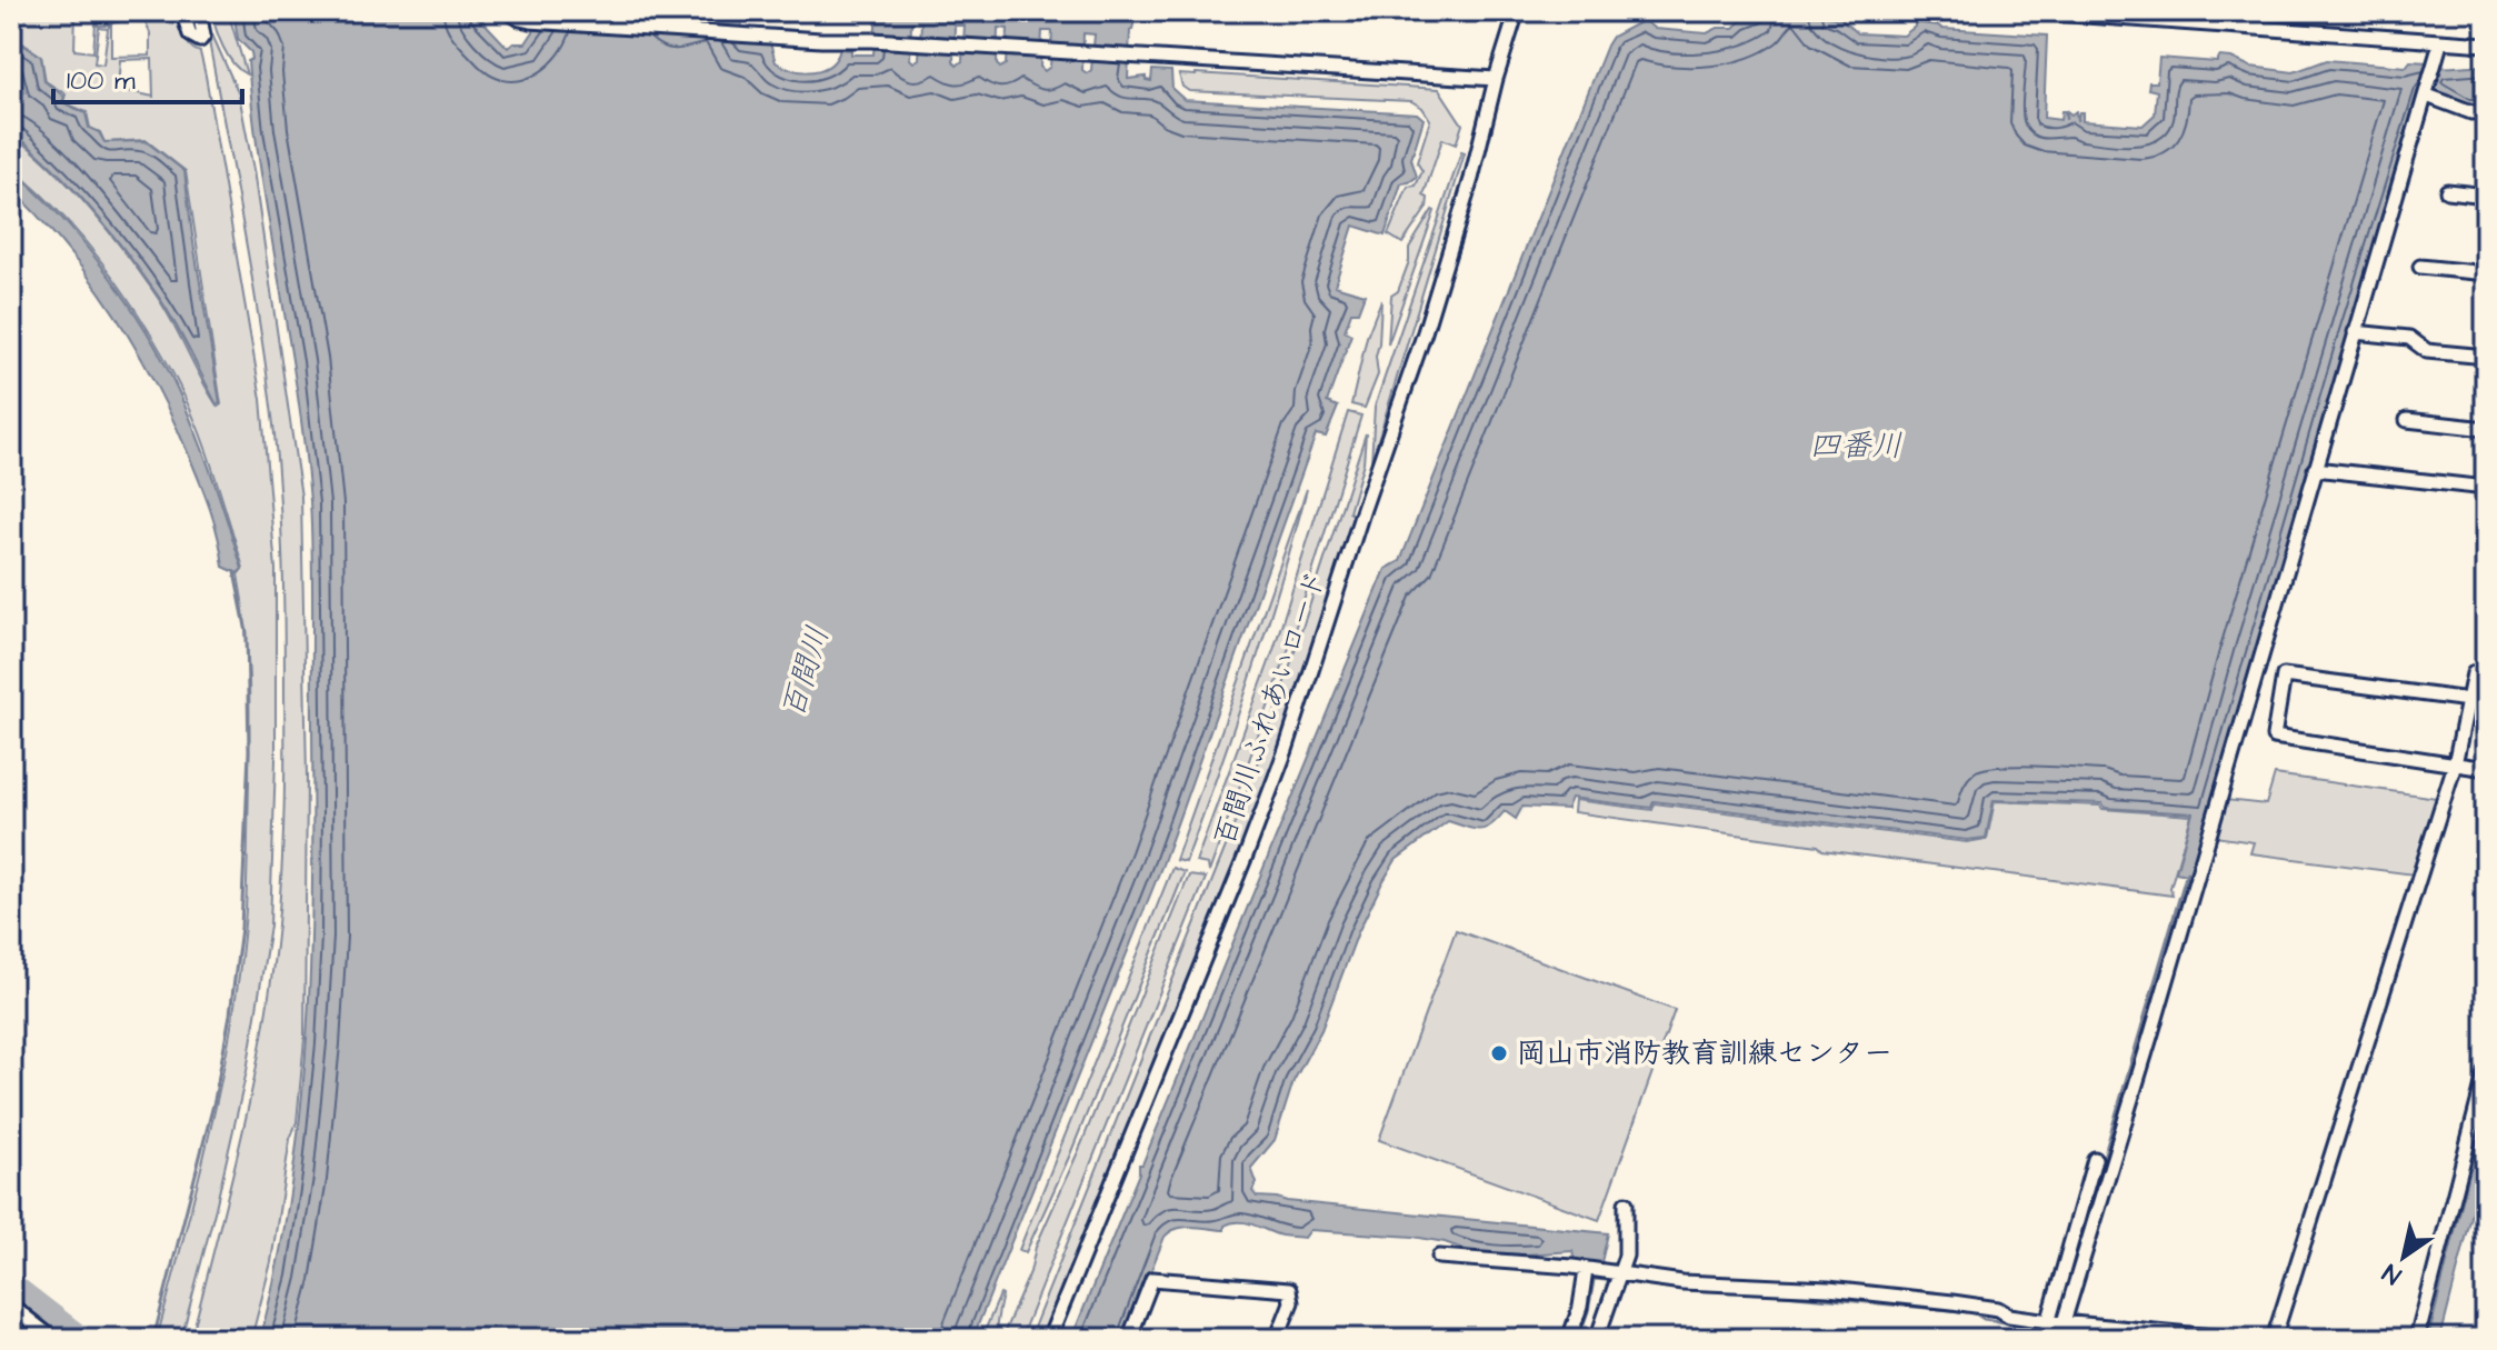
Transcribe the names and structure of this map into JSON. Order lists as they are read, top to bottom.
{
  "streets": {
    "street": ["百間川ふれあいロード"]
  },
  "water": ["四番川", "百間川"],
  "places": ["岡山市消防教育訓練センター"],
  "scale_bar": "100 m",
  "north": "bottom left"
}
